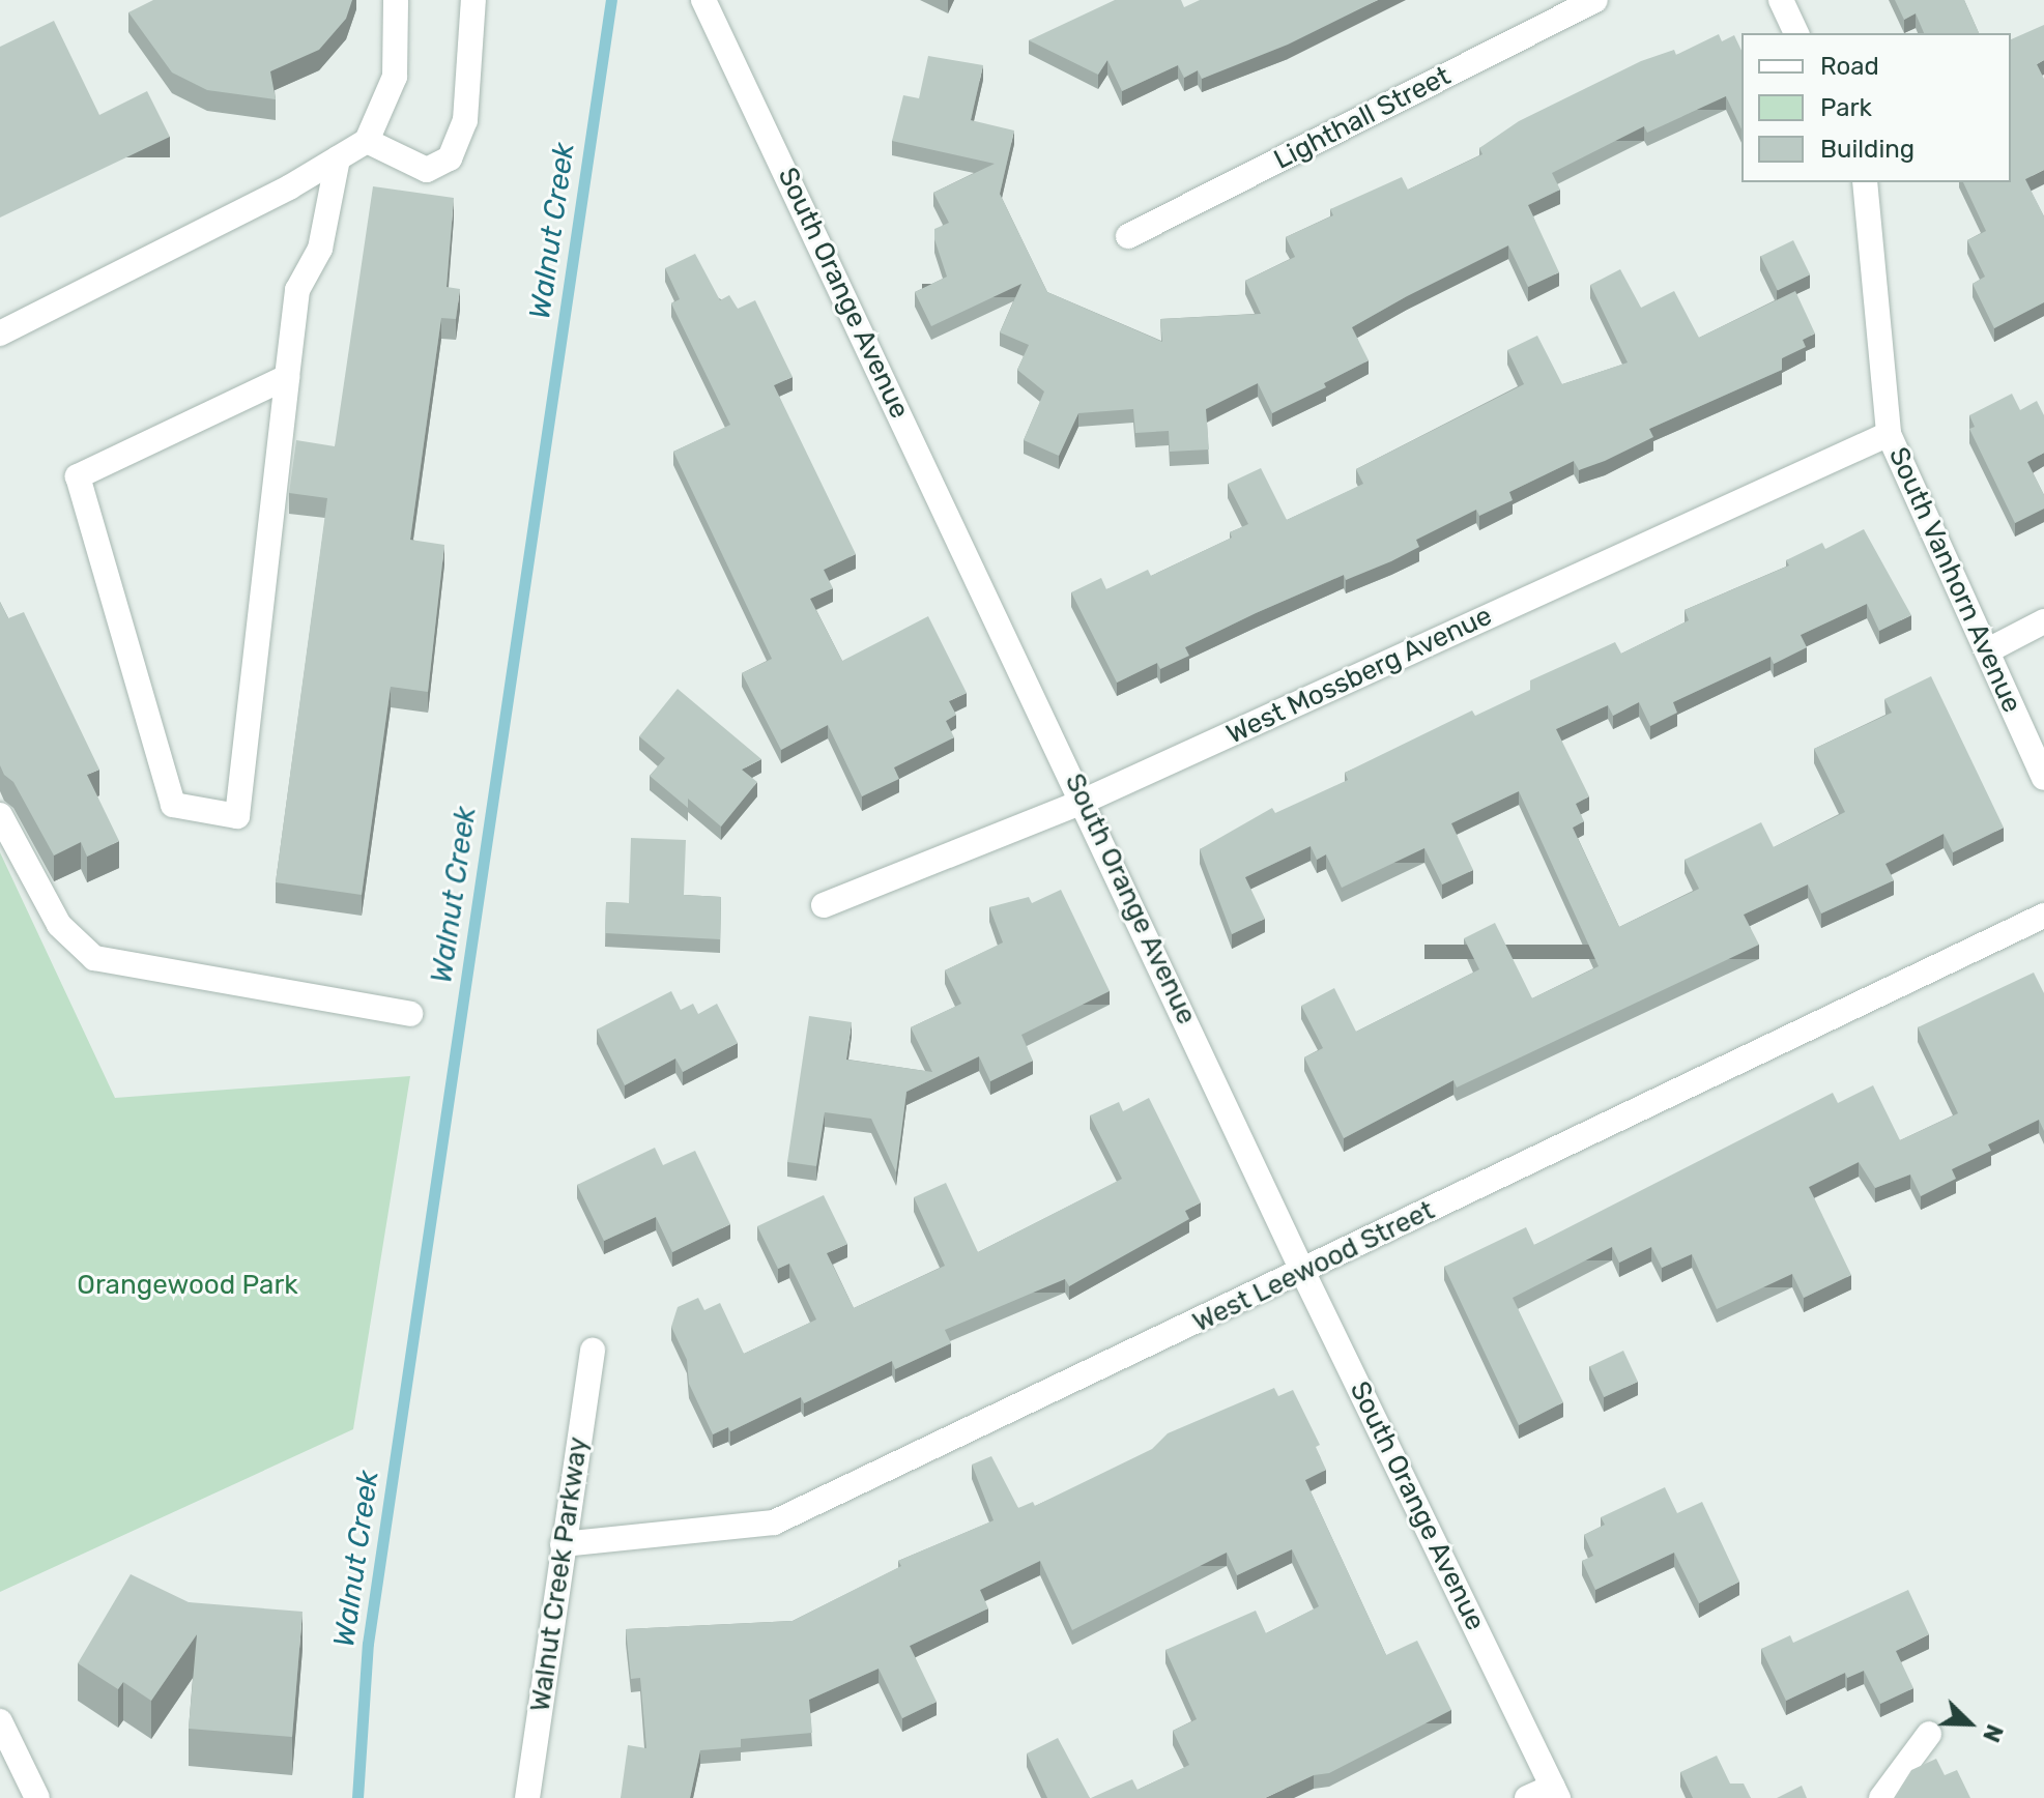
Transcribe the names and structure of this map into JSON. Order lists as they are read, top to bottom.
{
  "streets": {
    "street": [
      "Lighthall Street",
      "South Orange Avenue",
      "South Vanhorn Avenue",
      "West Mossberg Avenue",
      "West Leewood Street",
      "Walnut Creek Parkway"
    ]
  },
  "crossings": [
    ["South Orange Avenue", "West Mossberg Avenue"],
    ["South Orange Avenue", "West Leewood Street"],
    ["South Vanhorn Avenue", "West Mossberg Avenue"],
    ["West Leewood Street", "Walnut Creek Parkway"]
  ],
  "water": ["Walnut Creek"],
  "parks": ["Orangewood Park"],
  "legend": ["Road", "Park", "Building"],
  "north": "bottom right"
}
